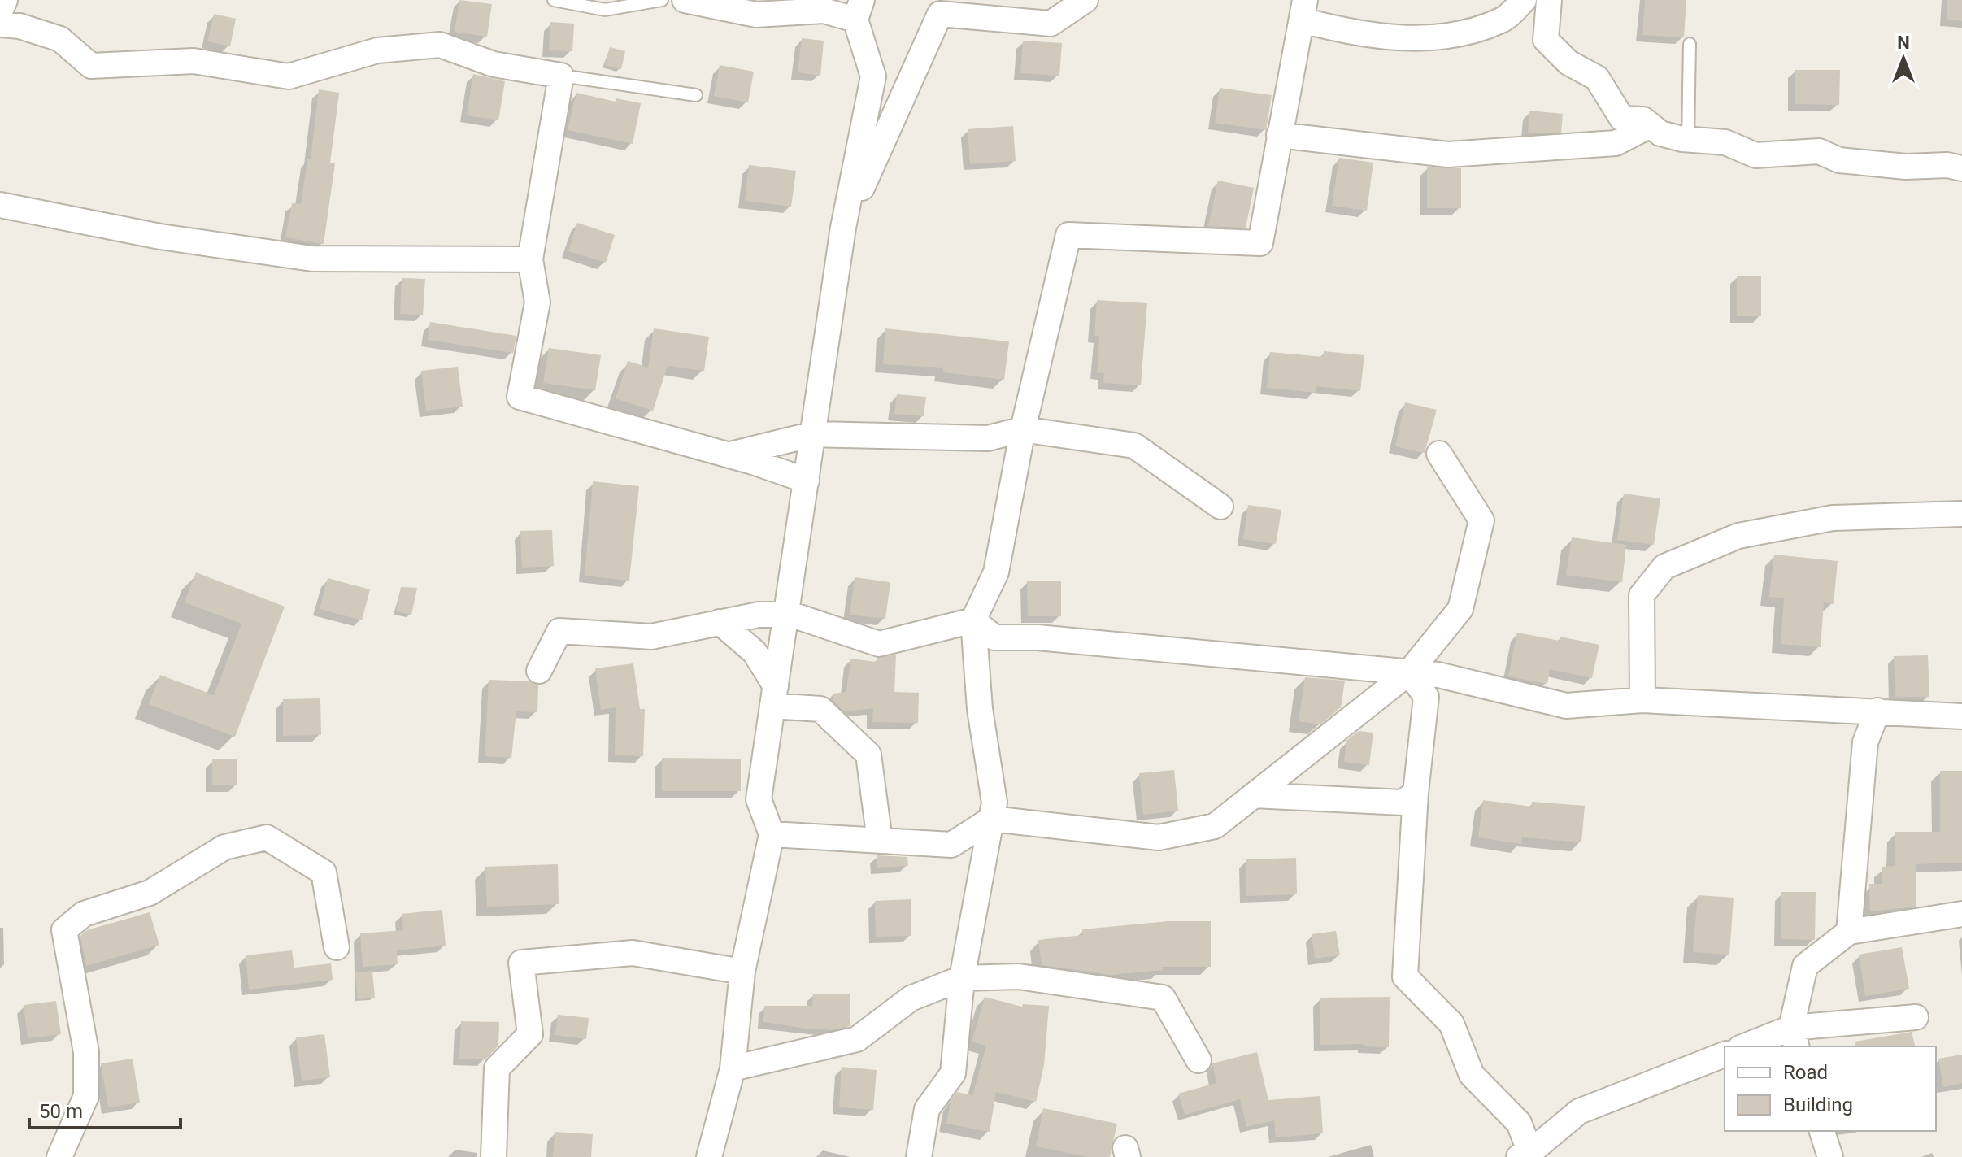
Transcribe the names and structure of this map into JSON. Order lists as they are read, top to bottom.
{
  "legend": ["Road", "Building"],
  "scale_bar": "50 m",
  "north": "top"
}
